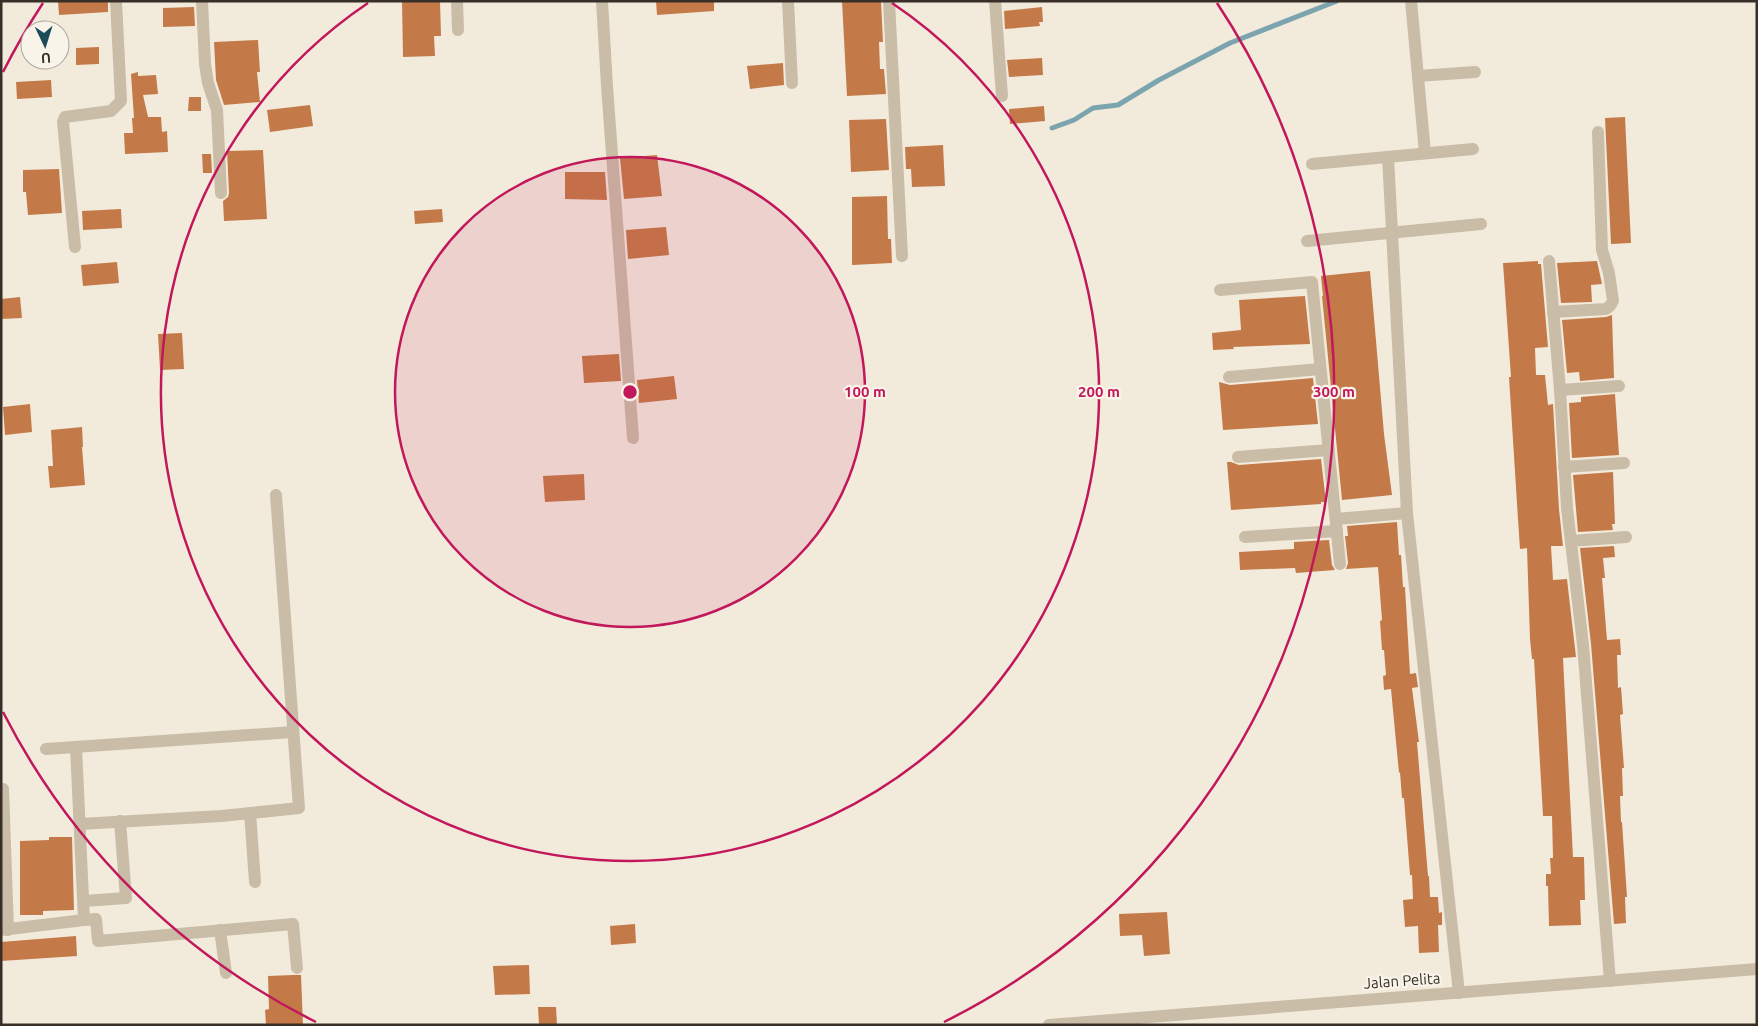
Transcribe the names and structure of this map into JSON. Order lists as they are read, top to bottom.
{
  "streets": {
    "street": ["Jalan Pelita"]
  },
  "north": "bottom",
  "rings": ["100 m", "200 m", "300 m"]
}
